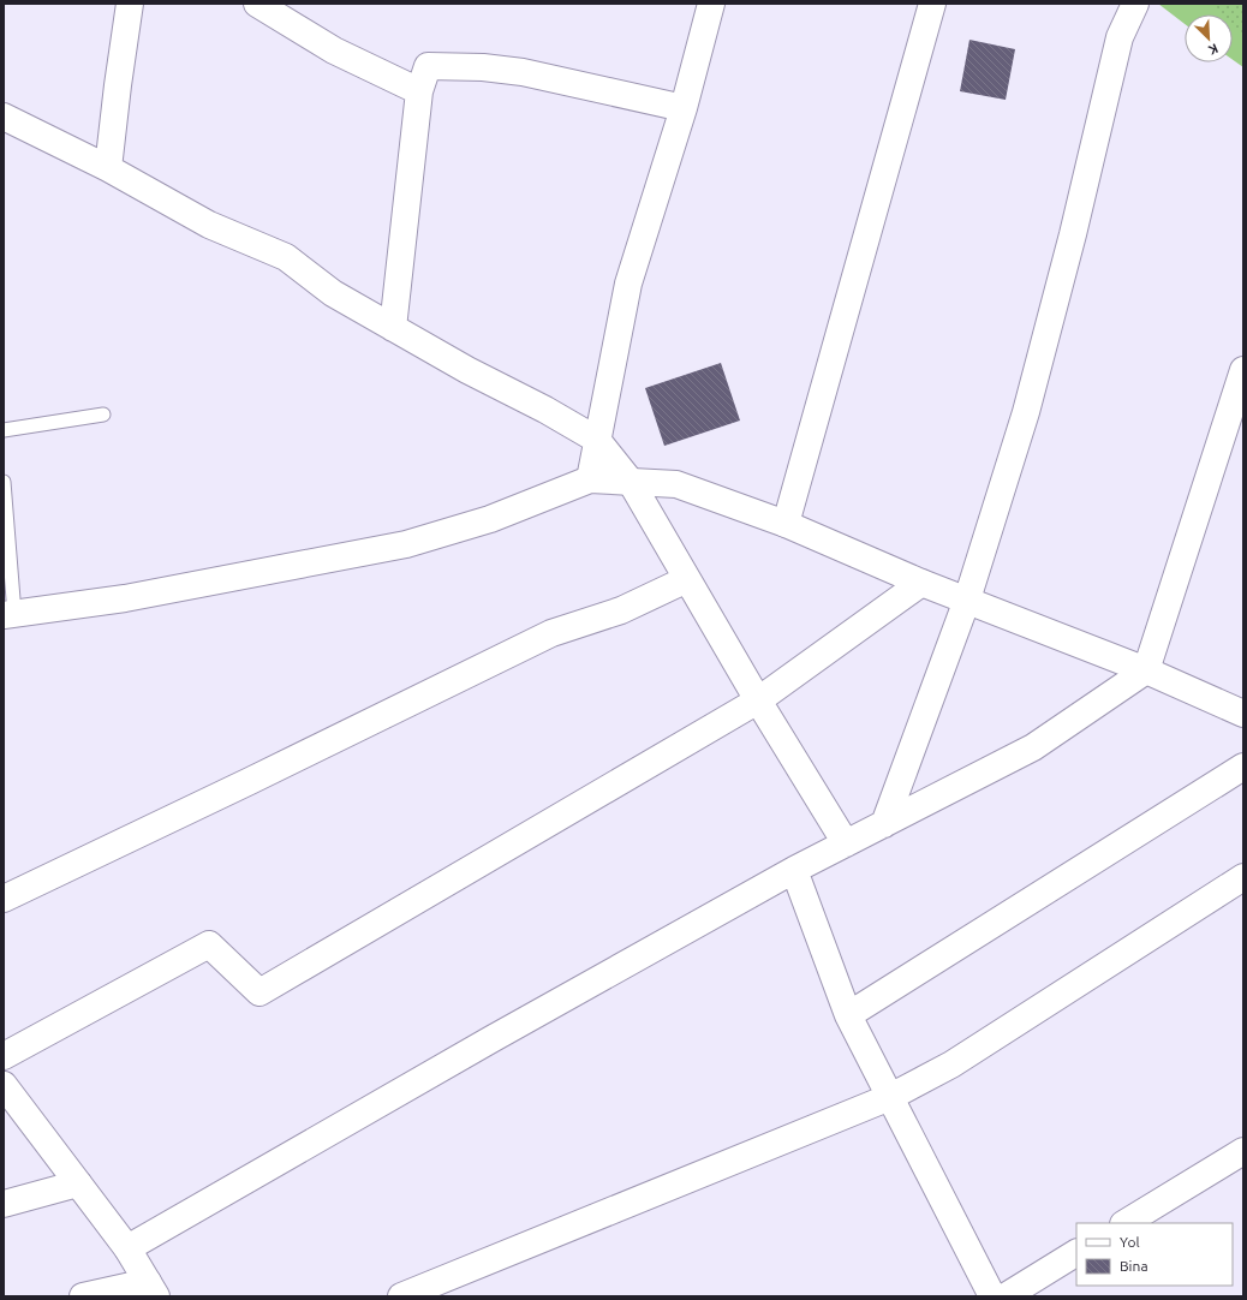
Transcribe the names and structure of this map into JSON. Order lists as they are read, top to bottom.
{
  "legend": ["Yol", "Bina"],
  "north": "bottom right"
}
